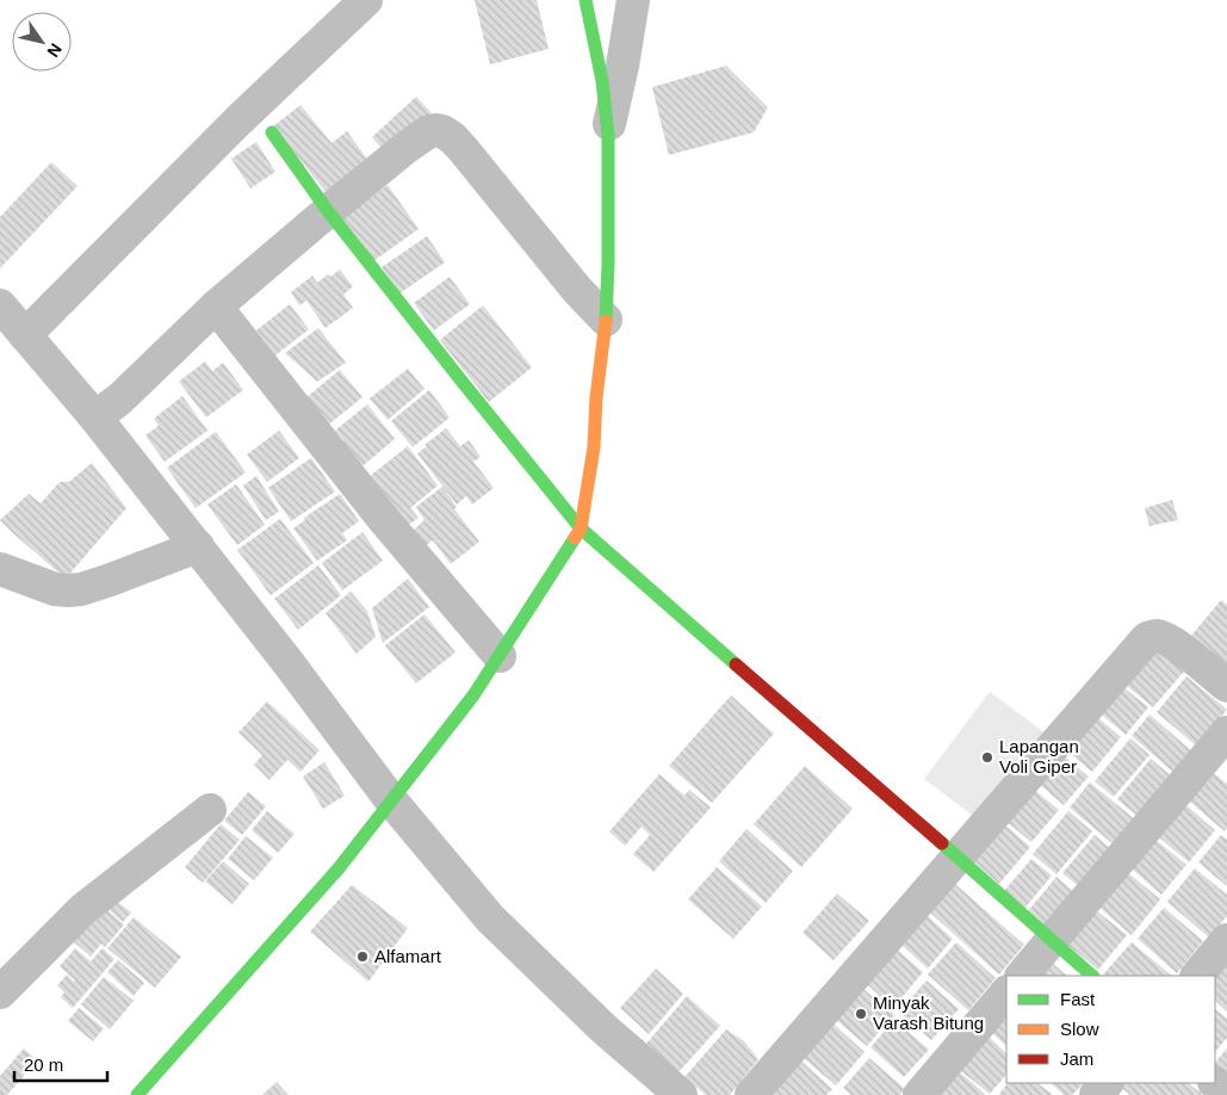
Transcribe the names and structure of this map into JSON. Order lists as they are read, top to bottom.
{
  "places": ["Lapangan Voli Giper", "Alfamart", "Minyak Varash Bitung"],
  "legend": ["Fast", "Slow", "Jam"],
  "scale_bar": "20 m",
  "north": "bottom right"
}
